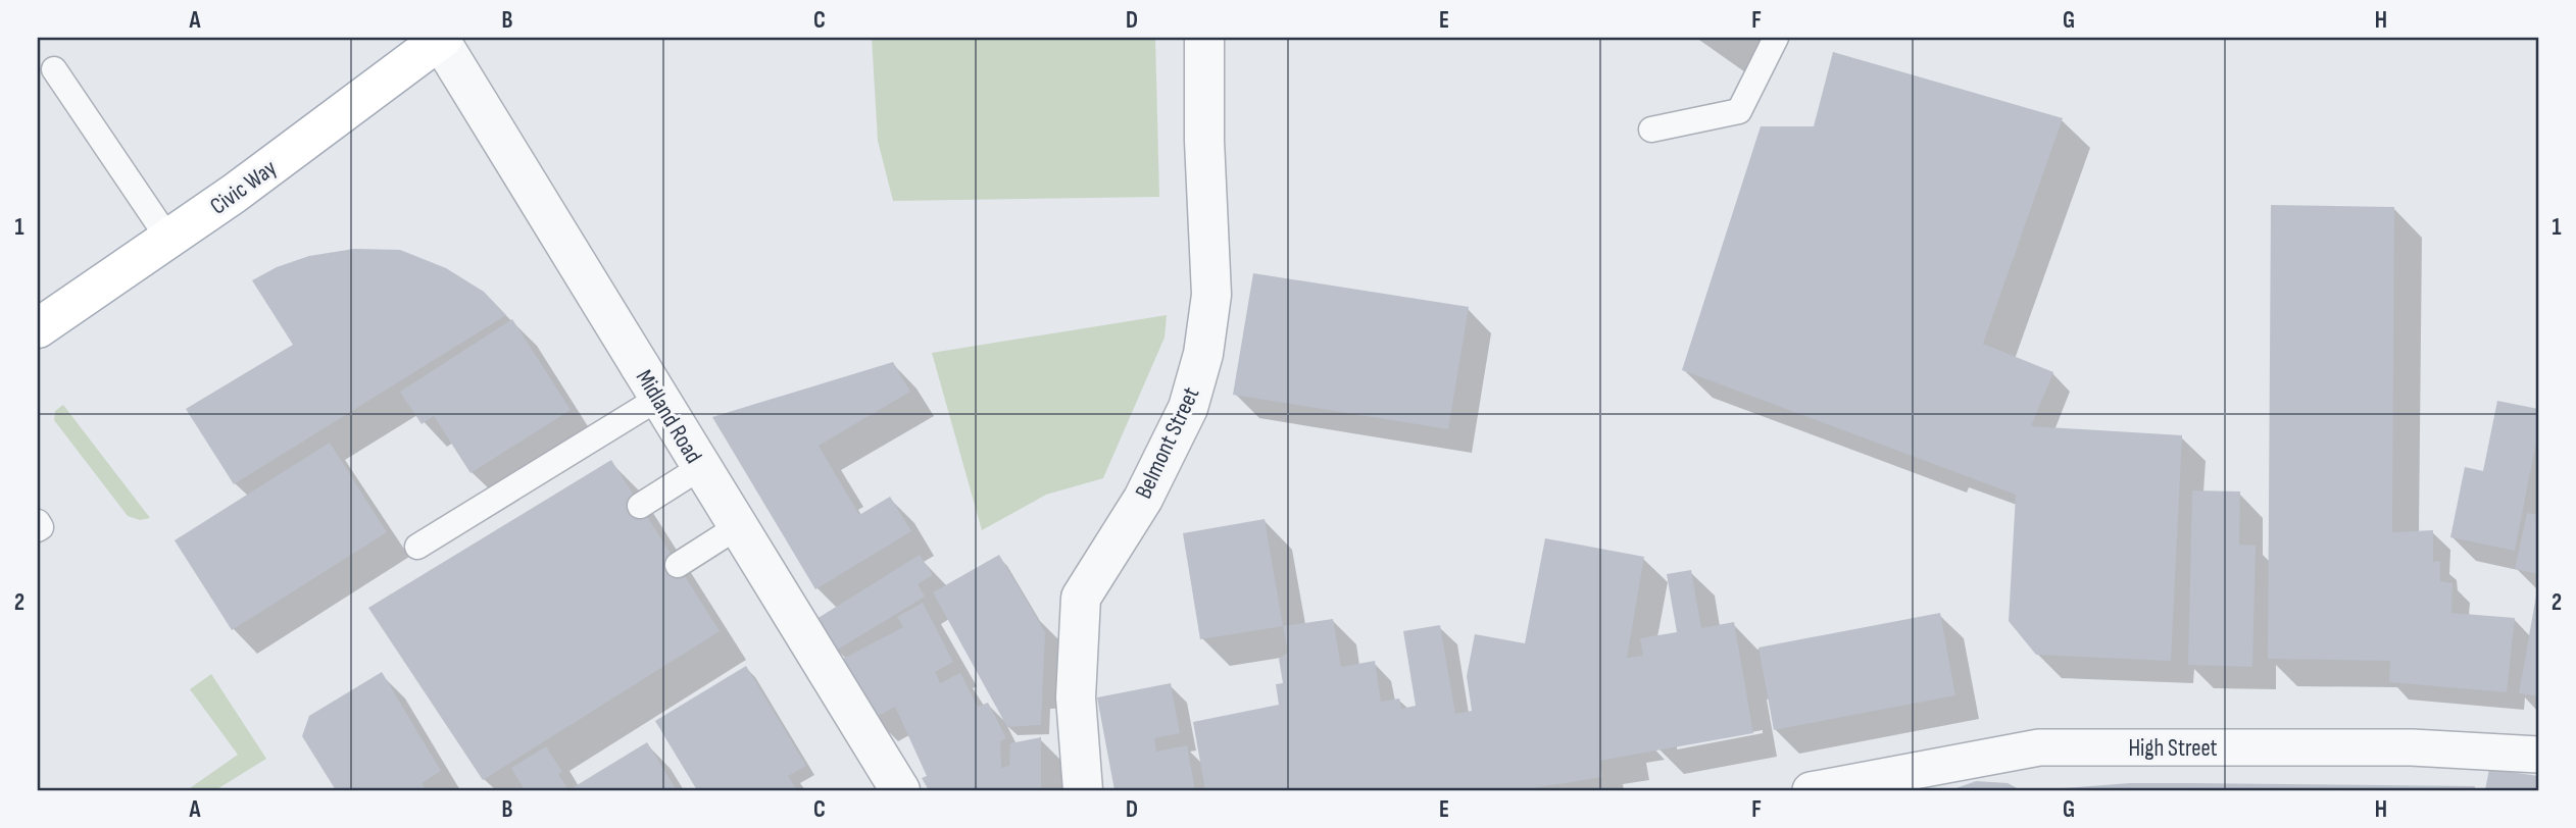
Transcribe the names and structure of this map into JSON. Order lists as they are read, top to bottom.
{
  "streets": {
    "main road": ["Civic Way"],
    "street": ["Midland Road", "Belmont Street", "High Street"]
  },
  "crossings": [
    ["Civic Way", "Midland Road"]
  ],
  "grid": {
    "columns": [
      "A",
      "B",
      "C",
      "D",
      "E",
      "F",
      "G",
      "H"
    ],
    "rows": ["1", "2"]
  }
}
